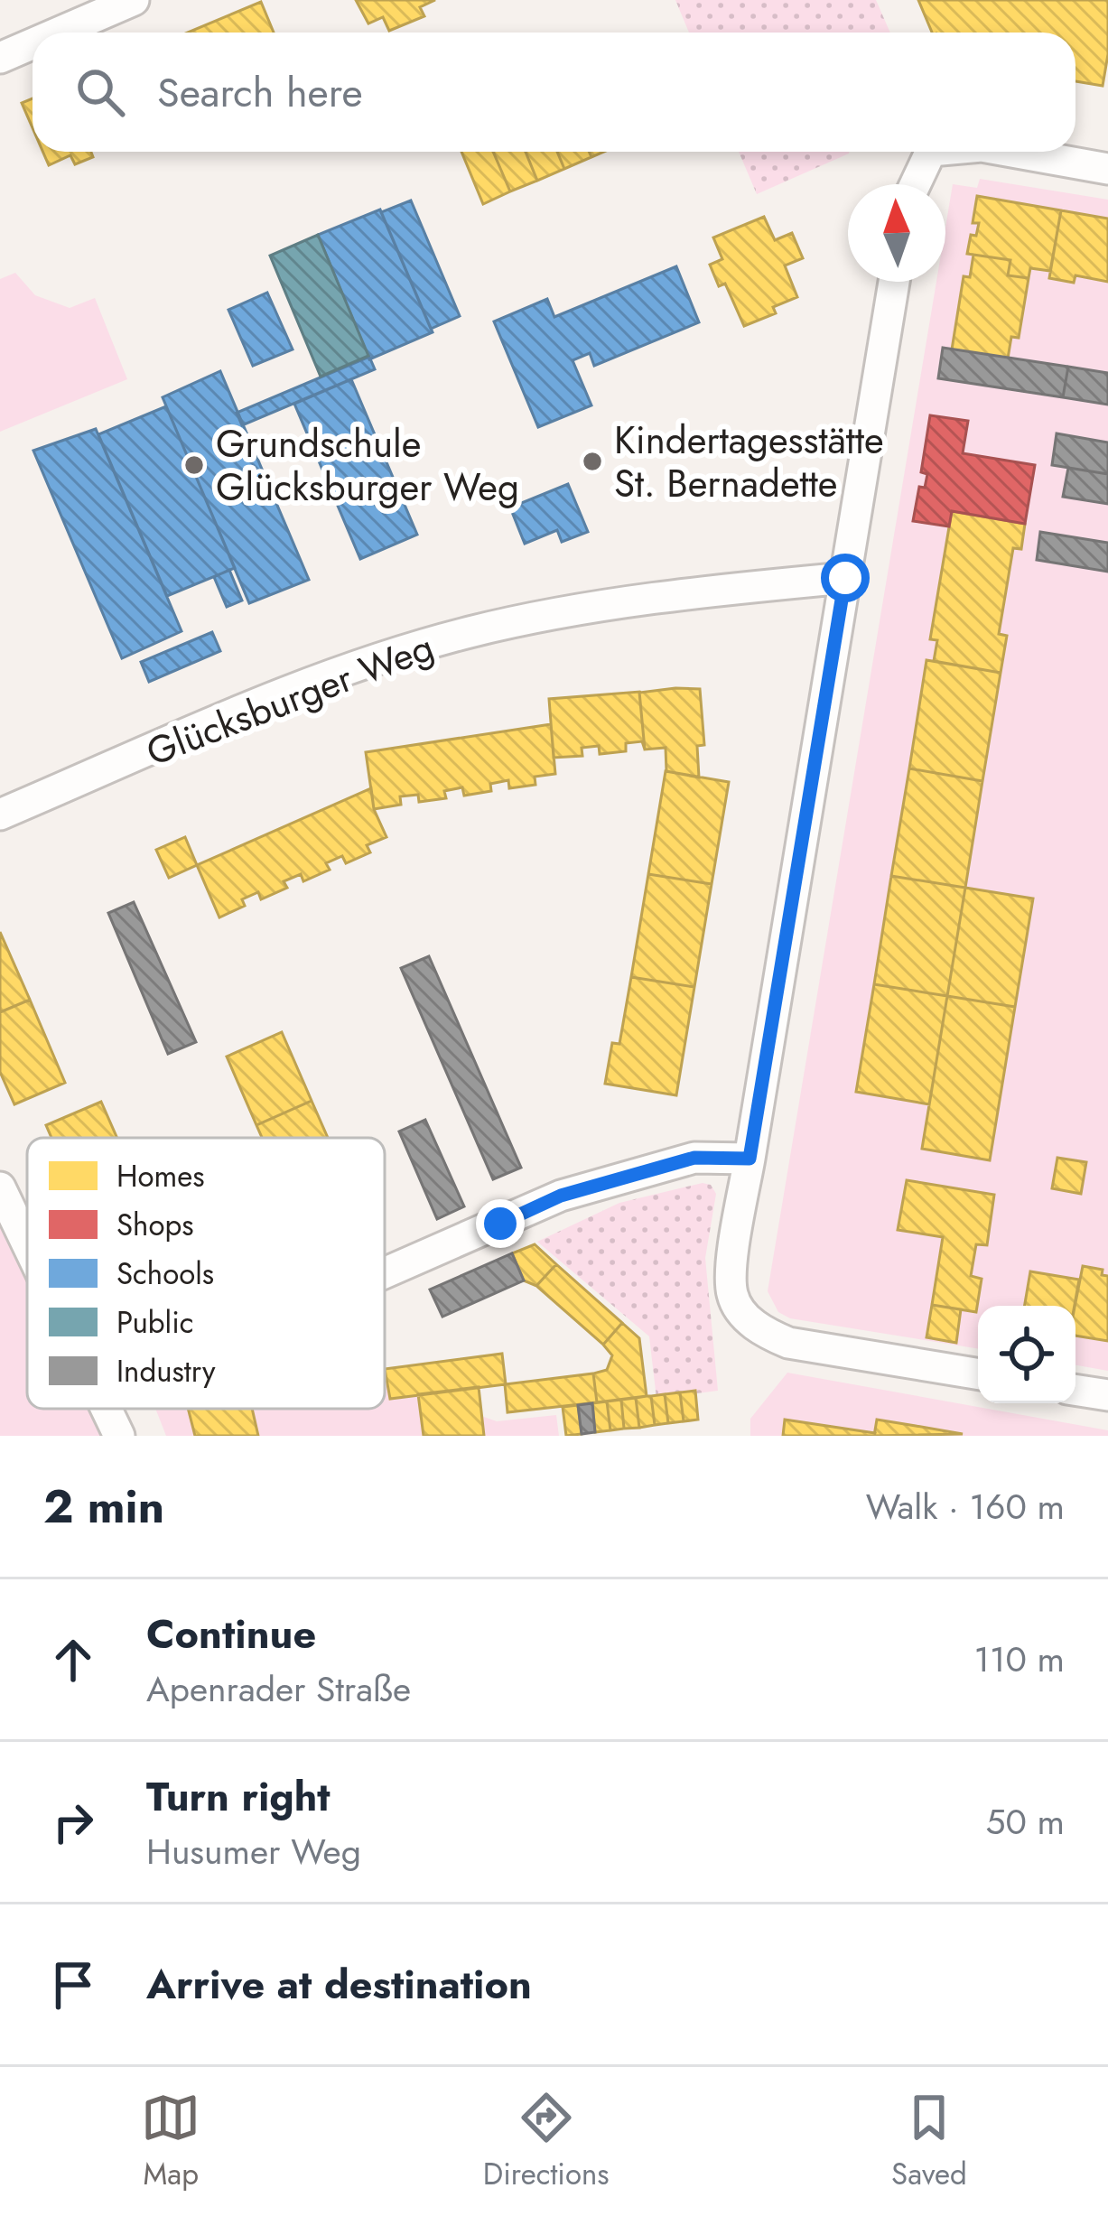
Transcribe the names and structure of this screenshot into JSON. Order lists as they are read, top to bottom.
{
  "streets": {
    "street": ["Glücksburger Weg"]
  },
  "places": ["Kindertagesstätte St. Bernadette", "Grundschule Glücksburger Weg"],
  "legend": [
    "Homes",
    "Shops",
    "Schools",
    "Public",
    "Industry"
  ],
  "north": "top",
  "page": {
    "search": "Search here",
    "heading": ["2 min", "Walk · 160 m"],
    "list": [
      ["Continue", "Apenrader Straße", "110 m"],
      ["Turn right", "Husumer Weg", "50 m"],
      "Arrive at destination"
    ],
    "nav": ["Map", "Directions", "Saved"]
  }
}
